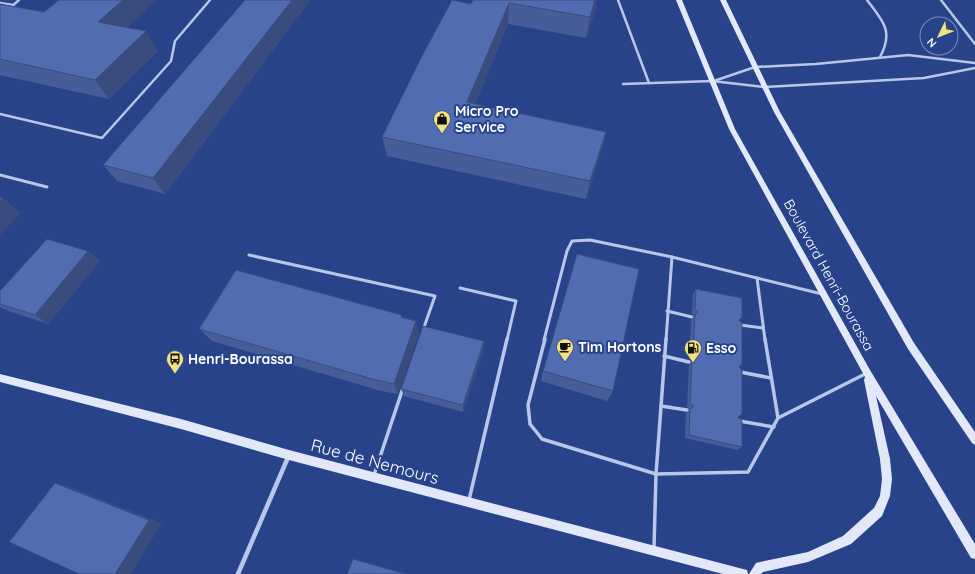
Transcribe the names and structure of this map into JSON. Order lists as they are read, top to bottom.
{
  "streets": {
    "main road": ["Boulevard Henri-Bourassa", "Rue de Nemours"]
  },
  "places": {
    "shop": ["Micro Pro Service"],
    "cafe": ["Tim Hortons"],
    "fuel station": ["Esso"],
    "bus stop": ["Henri-Bourassa"]
  },
  "north": "bottom left"
}
